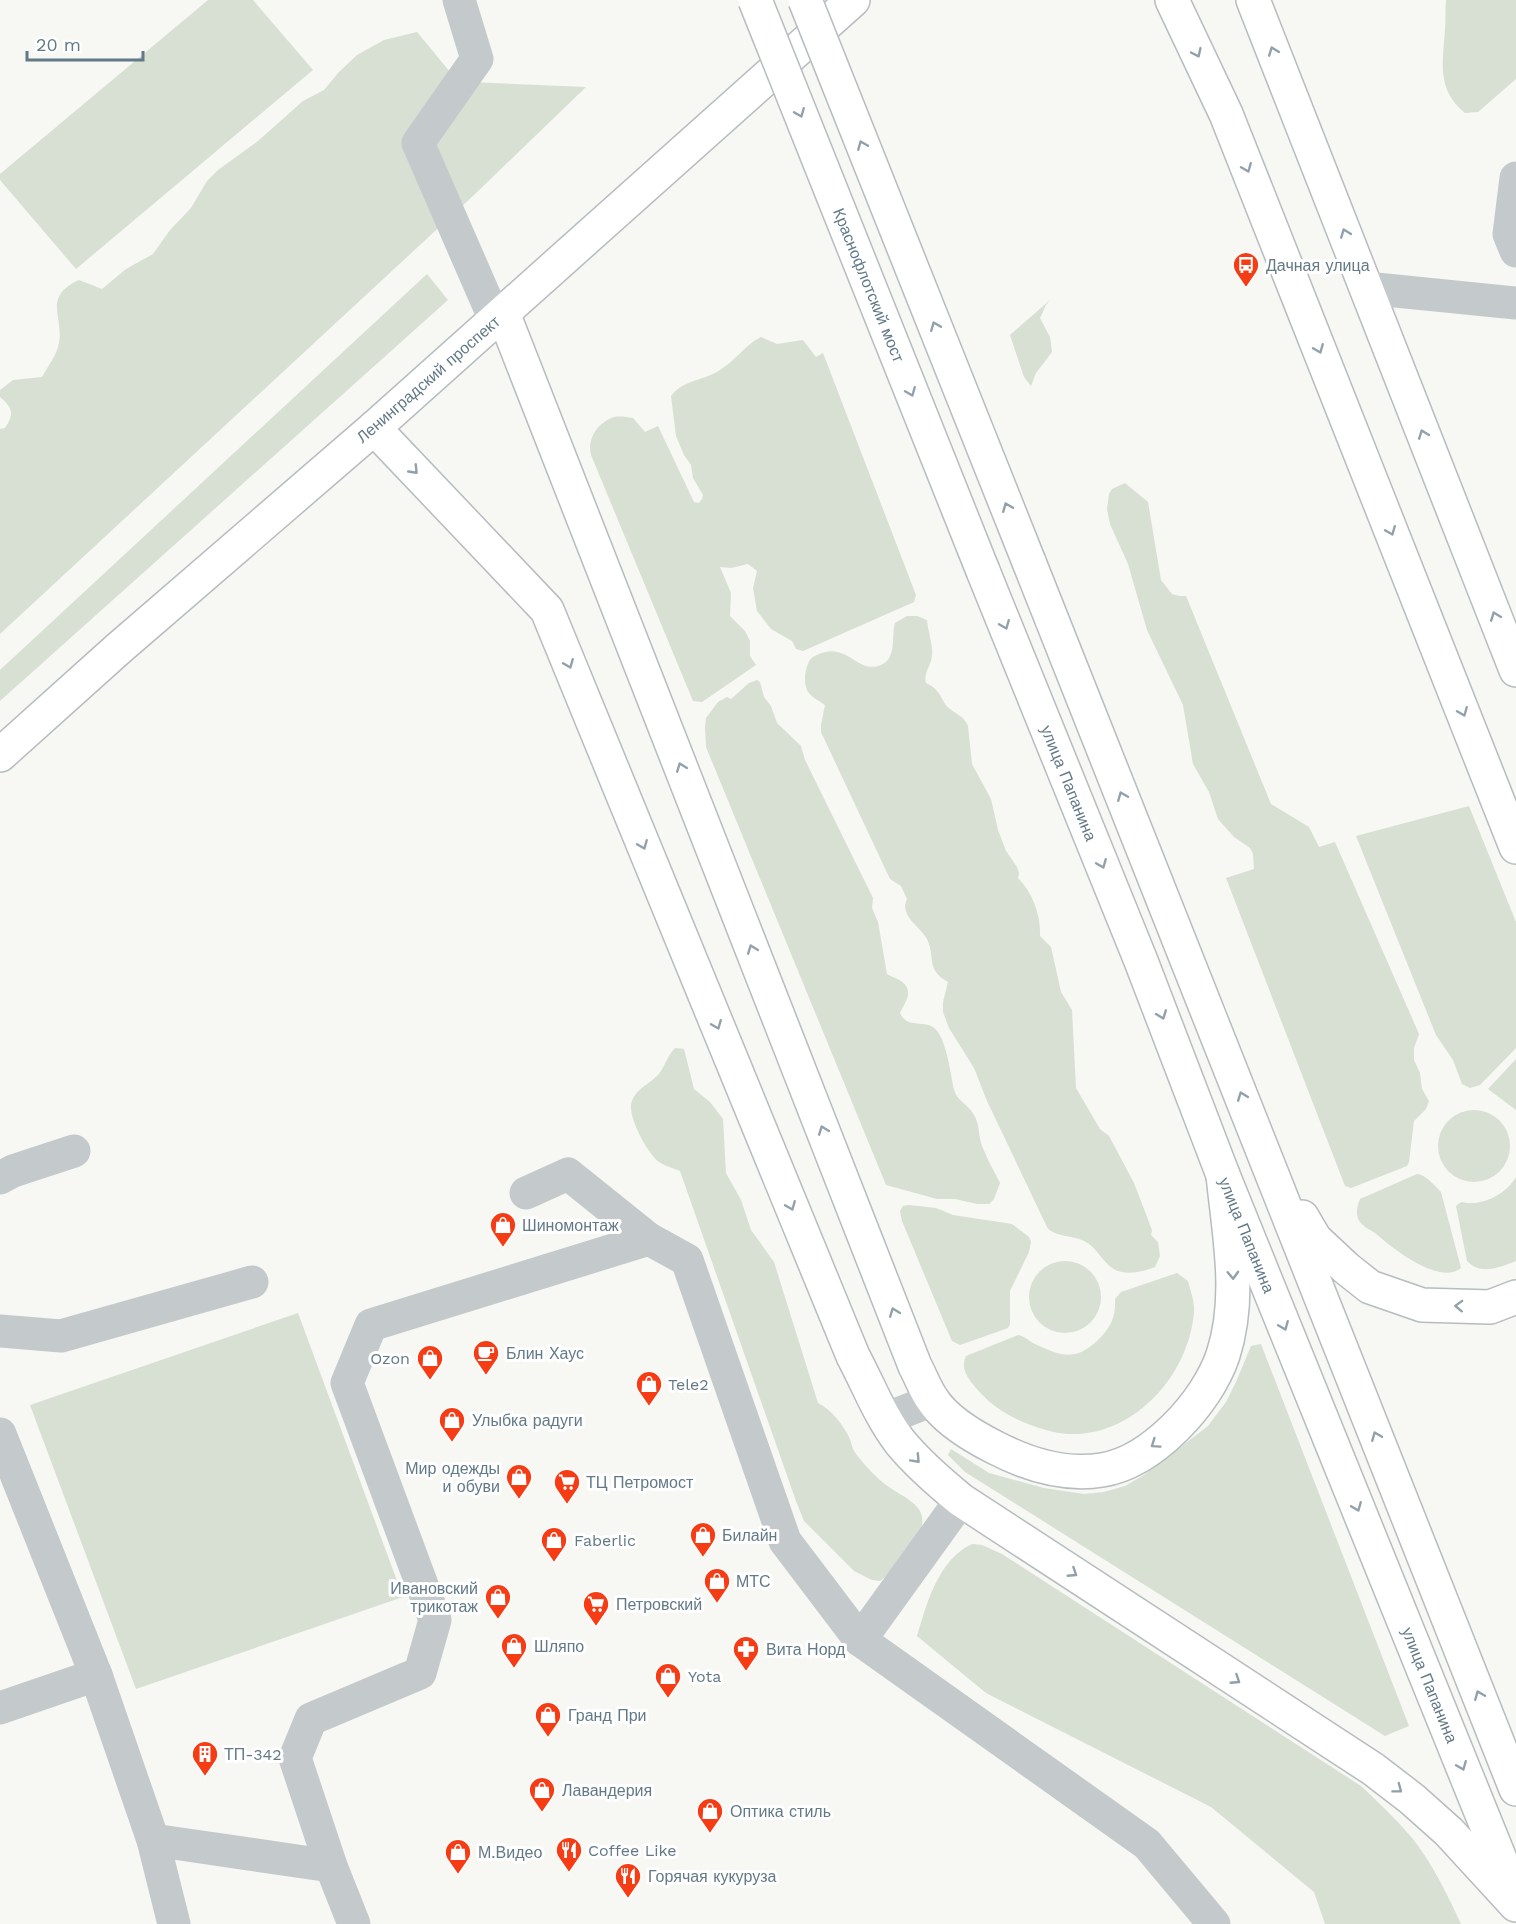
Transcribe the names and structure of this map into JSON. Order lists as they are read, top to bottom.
{
  "streets": {
    "main road": ["Краснофлотский мост", "Ленинградский проспект", "улица Папанина"]
  },
  "crossings": [
    ["Краснофлотский мост", "улица Папанина"]
  ],
  "places": {
    "bus stop": ["Дачная улица"],
    "shop": [
      "Шиномонтаж",
      "Ozon",
      "Tele2",
      "Улыбка радуги",
      "Мир одежды и обуви",
      "Билайн",
      "Faberlic",
      "МТС",
      "Ивановский трикотаж",
      "Шляпо",
      "Yota",
      "Гранд При",
      "Лавандерия",
      "Оптика стиль",
      "М.Видео"
    ],
    "cafe": ["Блин Хаус"],
    "supermarket": ["ТЦ Петромост", "Петровский"],
    "pharmacy": ["Вита Норд"],
    "building": ["ТП-342"],
    "restaurant": ["Coffee Like", "Горячая кукуруза"]
  },
  "scale_bar": "20 m"
}
